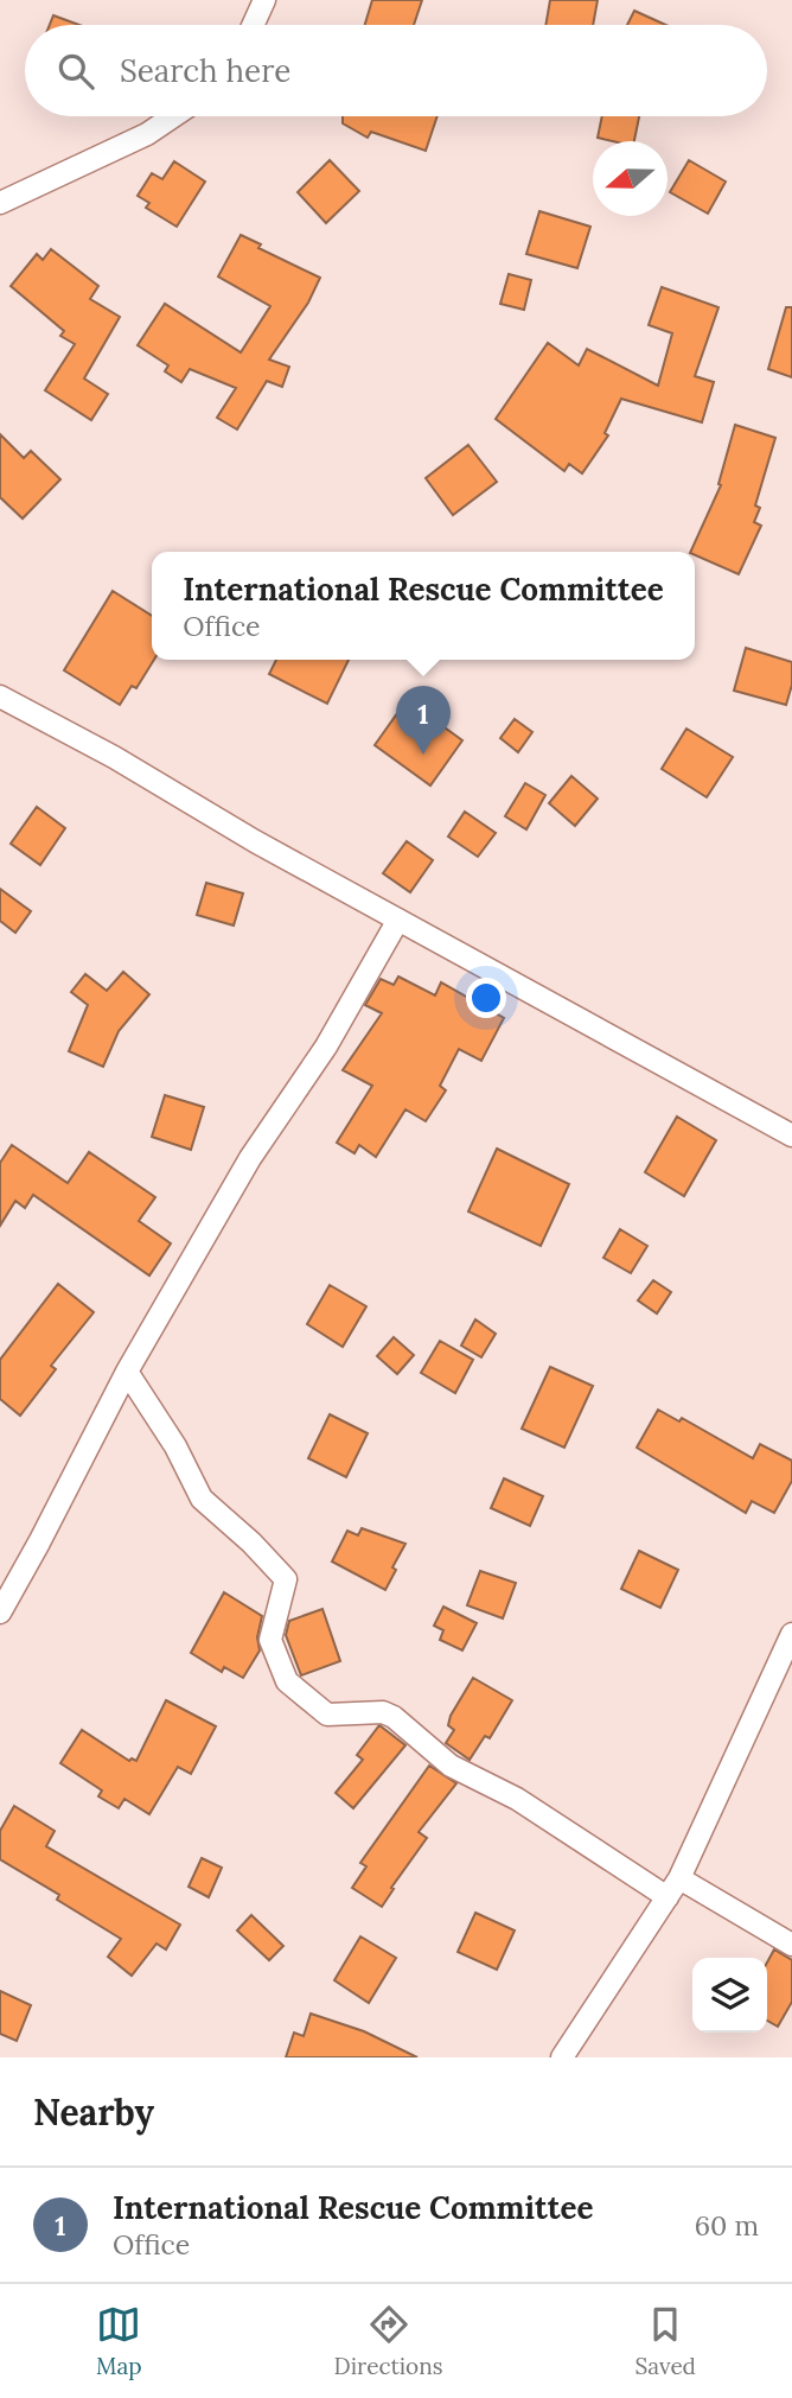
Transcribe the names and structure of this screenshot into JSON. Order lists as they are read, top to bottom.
{
  "north": "left",
  "page": {
    "search": "Search here",
    "popup": ["International Rescue Committee", "Office"],
    "pins": "1",
    "heading": "Nearby",
    "list": [
      {
        "mark": "1",
        "name": "International Rescue Committee",
        "note": "Office",
        "value": "60 m"
      }
    ],
    "nav": ["Map", "Directions", "Saved"]
  }
}
